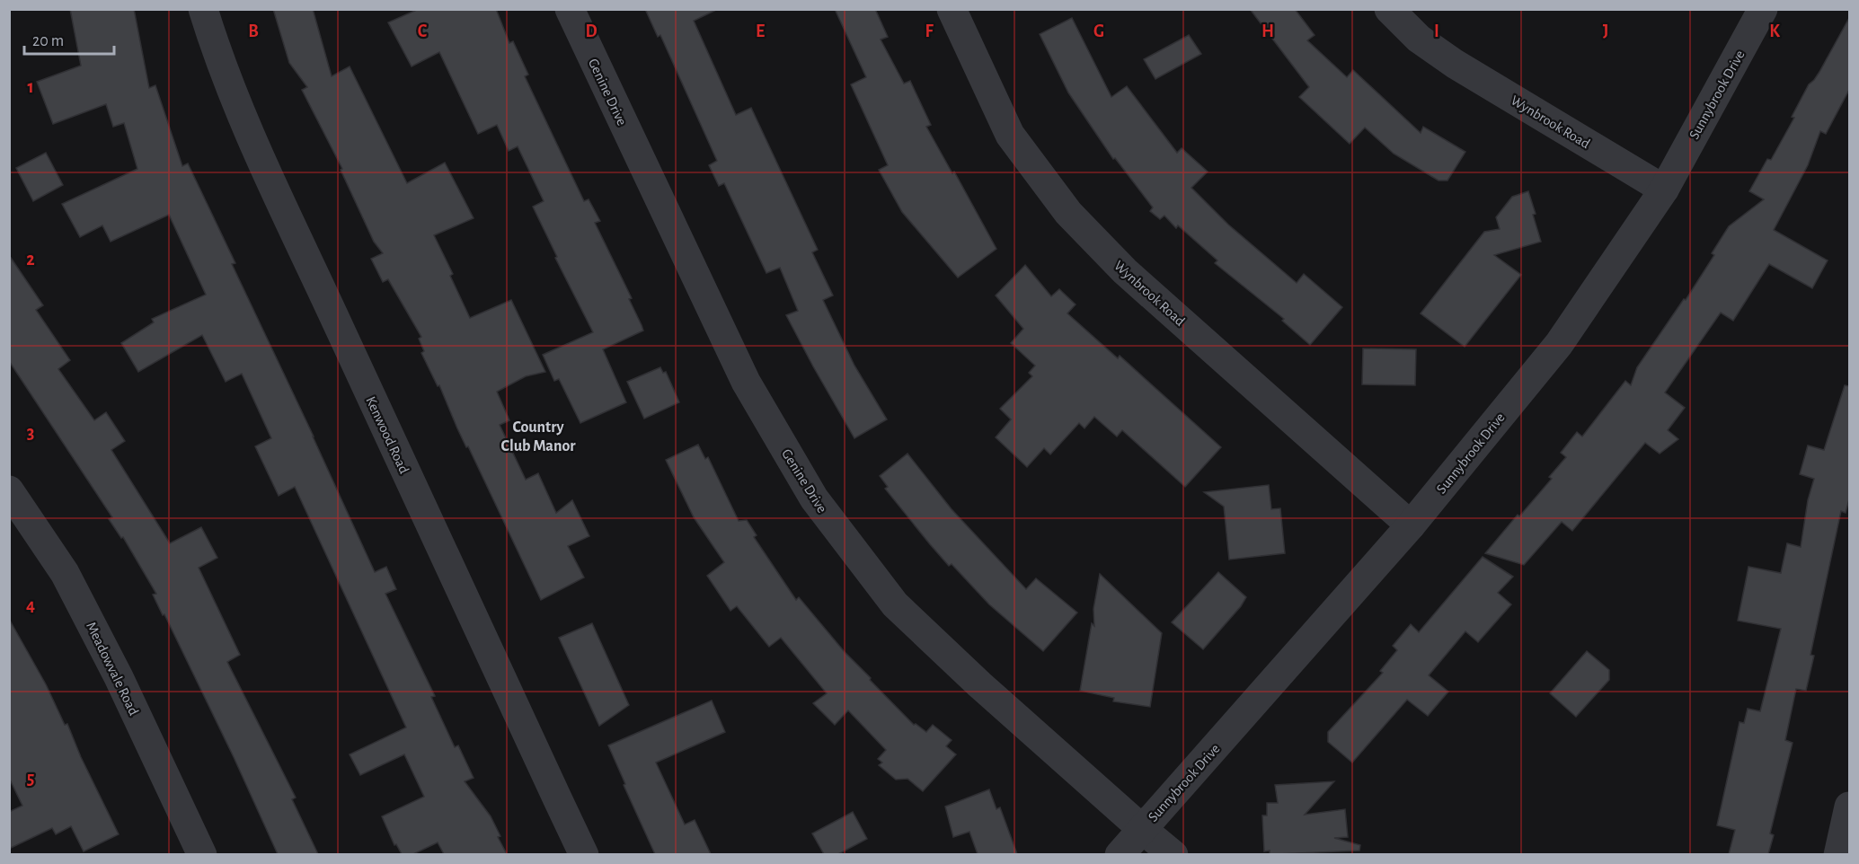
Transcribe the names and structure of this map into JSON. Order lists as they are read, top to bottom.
{
  "streets": {
    "street": [
      "Genine Drive",
      "Sunnybrook Drive",
      "Wynbrook Road",
      "Kenwood Road",
      "Meadowvale Road"
    ]
  },
  "crossings": [
    ["Genine Drive", "Sunnybrook Drive"],
    ["Sunnybrook Drive", "Wynbrook Road"]
  ],
  "districts": ["Country Club Manor"],
  "scale_bar": "20 m",
  "grid": {
    "columns": [
      "B",
      "C",
      "D",
      "E",
      "F",
      "G",
      "H",
      "I",
      "J",
      "K"
    ],
    "rows": [
      "1",
      "2",
      "3",
      "4",
      "5"
    ]
  }
}
